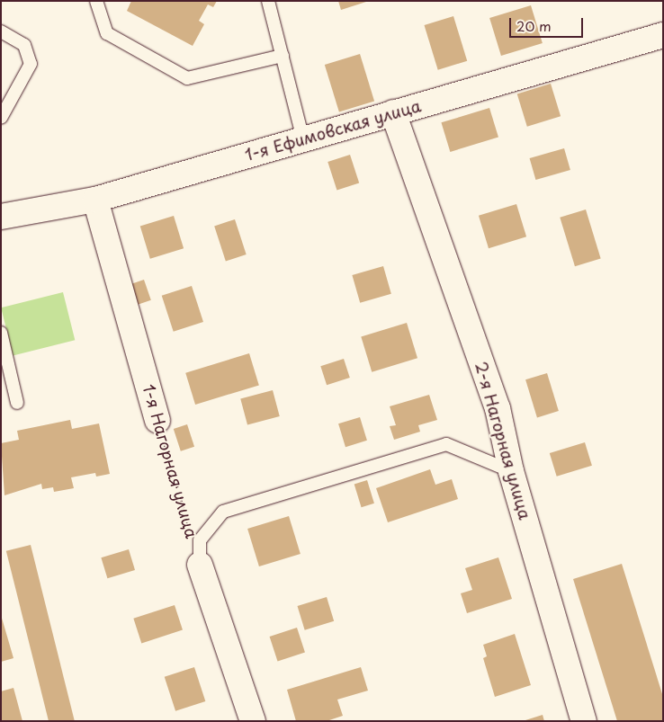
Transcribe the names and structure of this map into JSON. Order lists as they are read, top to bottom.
{
  "streets": {
    "street": ["1-я Ефимовская улица", "2-я Нагорная улица", "1-я Нагорная улица"]
  },
  "crossings": [
    ["1-я Ефимовская улица", "2-я Нагорная улица"],
    ["1-я Ефимовская улица", "1-я Нагорная улица"]
  ],
  "scale_bar": "20 m"
}
